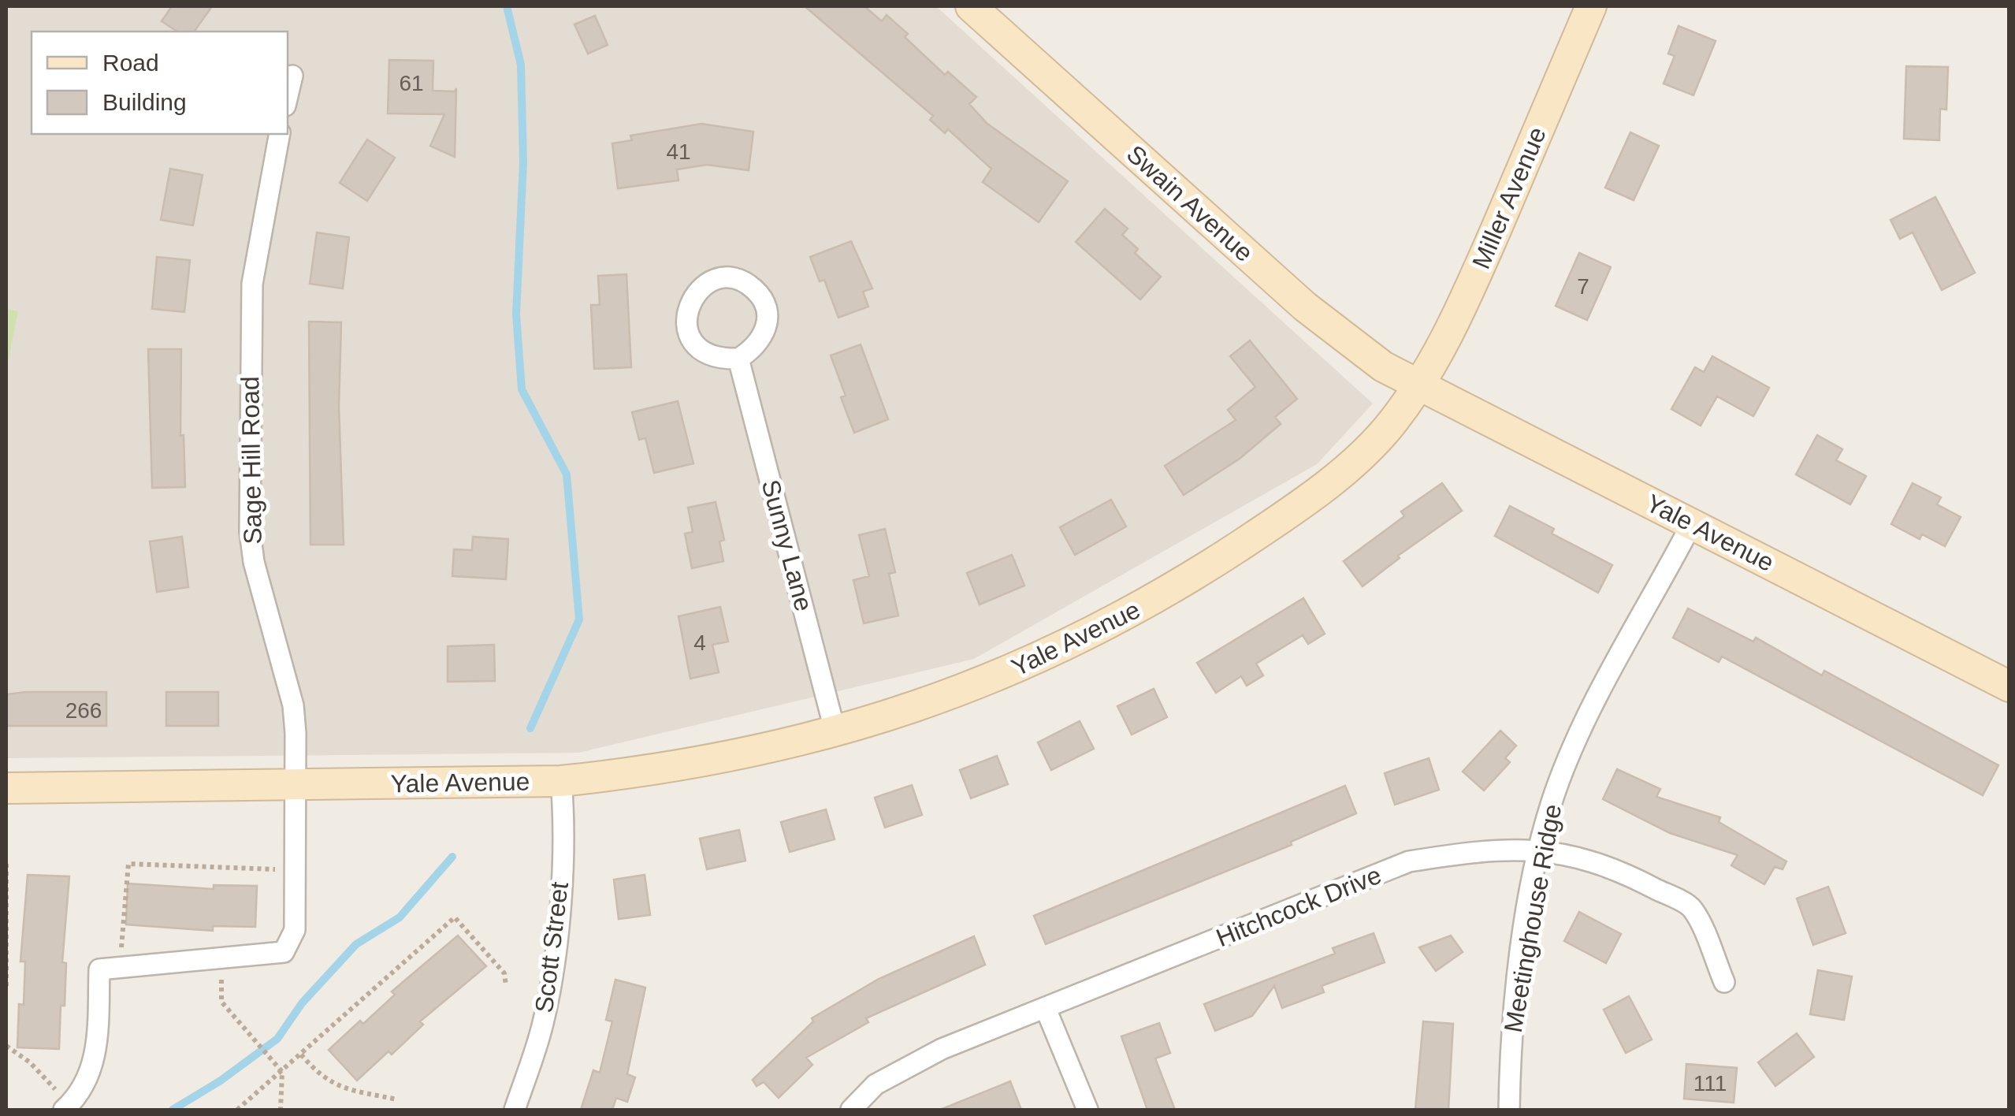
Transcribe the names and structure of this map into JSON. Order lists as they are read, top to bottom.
{
  "streets": {
    "main road": ["Miller Avenue", "Swain Avenue", "Yale Avenue"],
    "street": [
      "Sage Hill Road",
      "Sunny Lane",
      "Hitchcock Drive",
      "Meetinghouse Ridge",
      "Scott Street"
    ]
  },
  "crossings": [
    ["Miller Avenue", "Swain Avenue"],
    ["Miller Avenue", "Yale Avenue"],
    ["Swain Avenue", "Yale Avenue"],
    ["Sage Hill Road", "Yale Avenue"],
    ["Yale Avenue", "Sunny Lane"],
    ["Yale Avenue", "Meetinghouse Ridge"],
    ["Yale Avenue", "Scott Street"],
    ["Hitchcock Drive", "Meetinghouse Ridge"]
  ],
  "house_numbers": [
    "61",
    "41",
    "7",
    "4",
    "266",
    "111"
  ],
  "legend": ["Road", "Building"]
}
